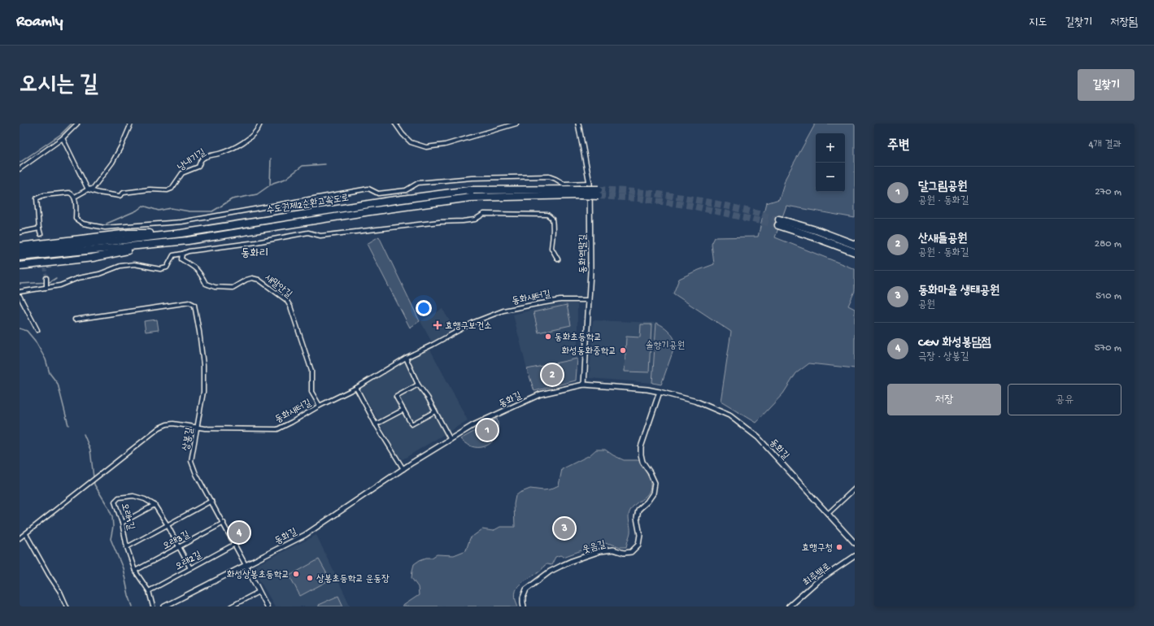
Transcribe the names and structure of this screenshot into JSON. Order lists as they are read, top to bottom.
{
  "streets": {
    "highway": ["수도권제2순환고속도로"],
    "street": [
      "낭내기길",
      "동화역말길",
      "새말안길",
      "동화새터길",
      "동화길",
      "상봉길",
      "오래1길",
      "오래3길",
      "웃음길",
      "오래2길",
      "최루백로"
    ]
  },
  "crossings": [
    ["동화역말길", "동화새터길"],
    ["동화역말길", "동화길"],
    ["새말안길", "동화새터길"],
    ["동화새터길", "상봉길"],
    ["동화길", "상봉길"],
    ["동화길", "웃음길"],
    ["상봉길", "오래3길"],
    ["상봉길", "오래2길"],
    ["오래1길", "오래3길"],
    ["오래1길", "오래2길"]
  ],
  "districts": ["동화리"],
  "parks": ["솔향기공원"],
  "places": {
    "health": ["효행구보건소"],
    "other": [
      "동화초등학교",
      "화성동화중학교",
      "효행구청",
      "화성상봉초등학교",
      "상봉초등학교 운동장"
    ]
  },
  "page": {
    "header": "Roamly",
    "nav": ["지도", "길찾기", "저장됨"],
    "buttons": [
      "길찾기",
      ["저장", "공유"]
    ],
    "title": "오시는 길",
    "heading": ["주변", "4개 결과"],
    "map_buttons": ["+", "−"],
    "list": [
      {
        "mark": "1",
        "name": "달그림공원",
        "note": "공원 · 동화길",
        "value": "270 m"
      },
      {
        "mark": "2",
        "name": "산새들공원",
        "note": "공원 · 동화길",
        "value": "280 m"
      },
      {
        "mark": "3",
        "name": "동화마을 생태공원",
        "note": "공원",
        "value": "510 m"
      },
      {
        "mark": "4",
        "name": "CGV 화성봉담점",
        "note": "극장 · 상봉길",
        "value": "570 m"
      }
    ],
    "pins": [
      "2",
      "1",
      "3",
      "4"
    ]
  }
}
